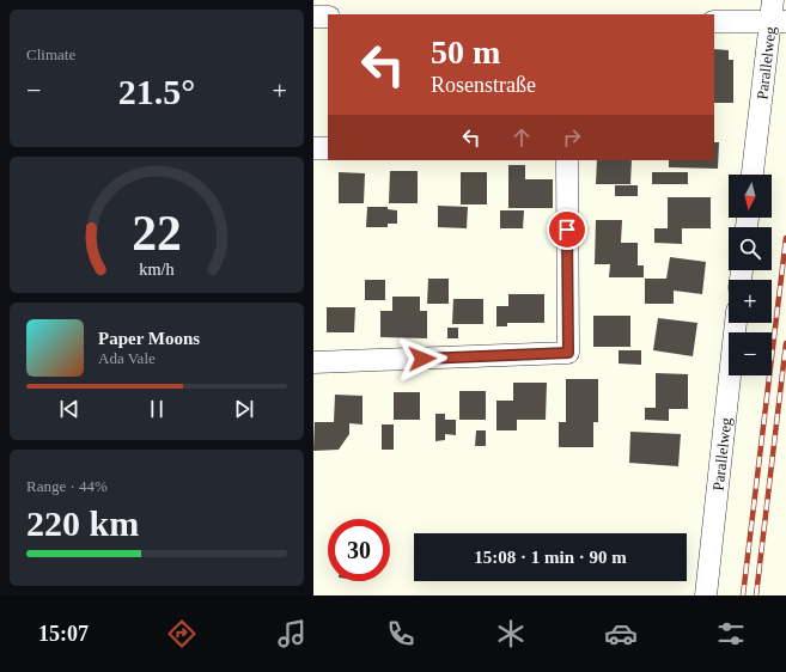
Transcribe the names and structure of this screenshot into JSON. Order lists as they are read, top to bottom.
{
  "streets": {
    "street": ["Parallelweg"]
  },
  "north": "bottom",
  "page": {
    "tile": [
      "Climate",
      ["Range · 44%", "220 km"]
    ],
    "turn": ["50 m", "Rosenstraße"],
    "heat": ["−", "21.5°", "+"],
    "map_buttons": ["+", "−"],
    "song": ["Paper Moons", "Ada Vale"],
    "limit": "30",
    "trip": "15:08 · 1 min · 90 m",
    "tabs": "15:07",
    "gauge": ["22", "km/h"]
  }
}
